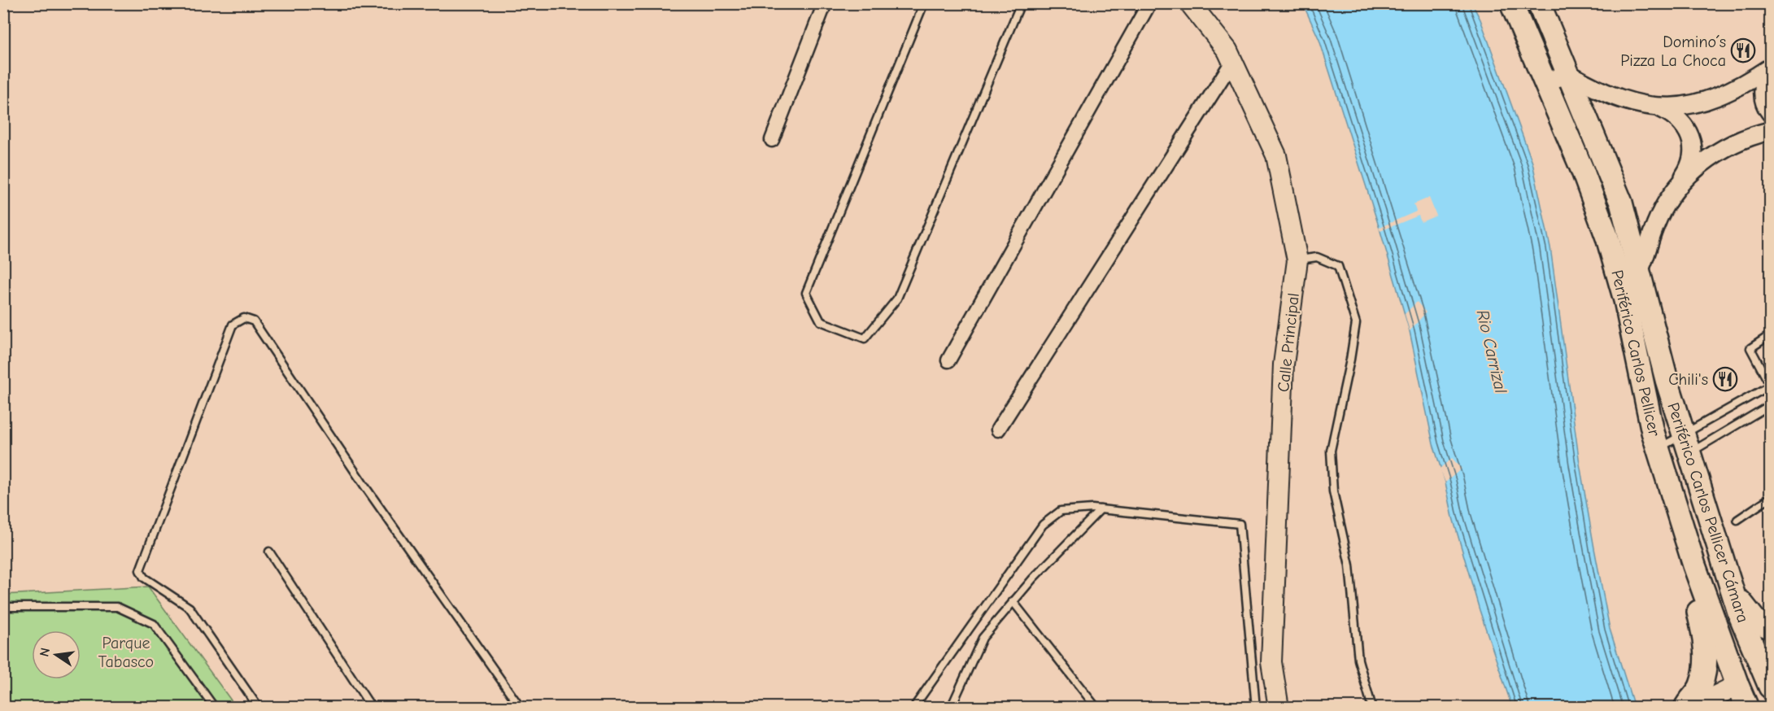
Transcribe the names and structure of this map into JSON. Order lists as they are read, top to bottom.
{
  "streets": {
    "main road": ["Calle Principal", "Periférico Carlos Pellicer", "Periférico Carlos Pellicer Cámara"]
  },
  "crossings": [
    ["Periférico Carlos Pellicer", "Periférico Carlos Pellicer Cámara"]
  ],
  "water": ["Rio Carrizal"],
  "parks": ["Parque Tabasco"],
  "places": {
    "restaurant": ["Domino´s Pizza La Choca", "Chili's"]
  },
  "north": "left"
}
